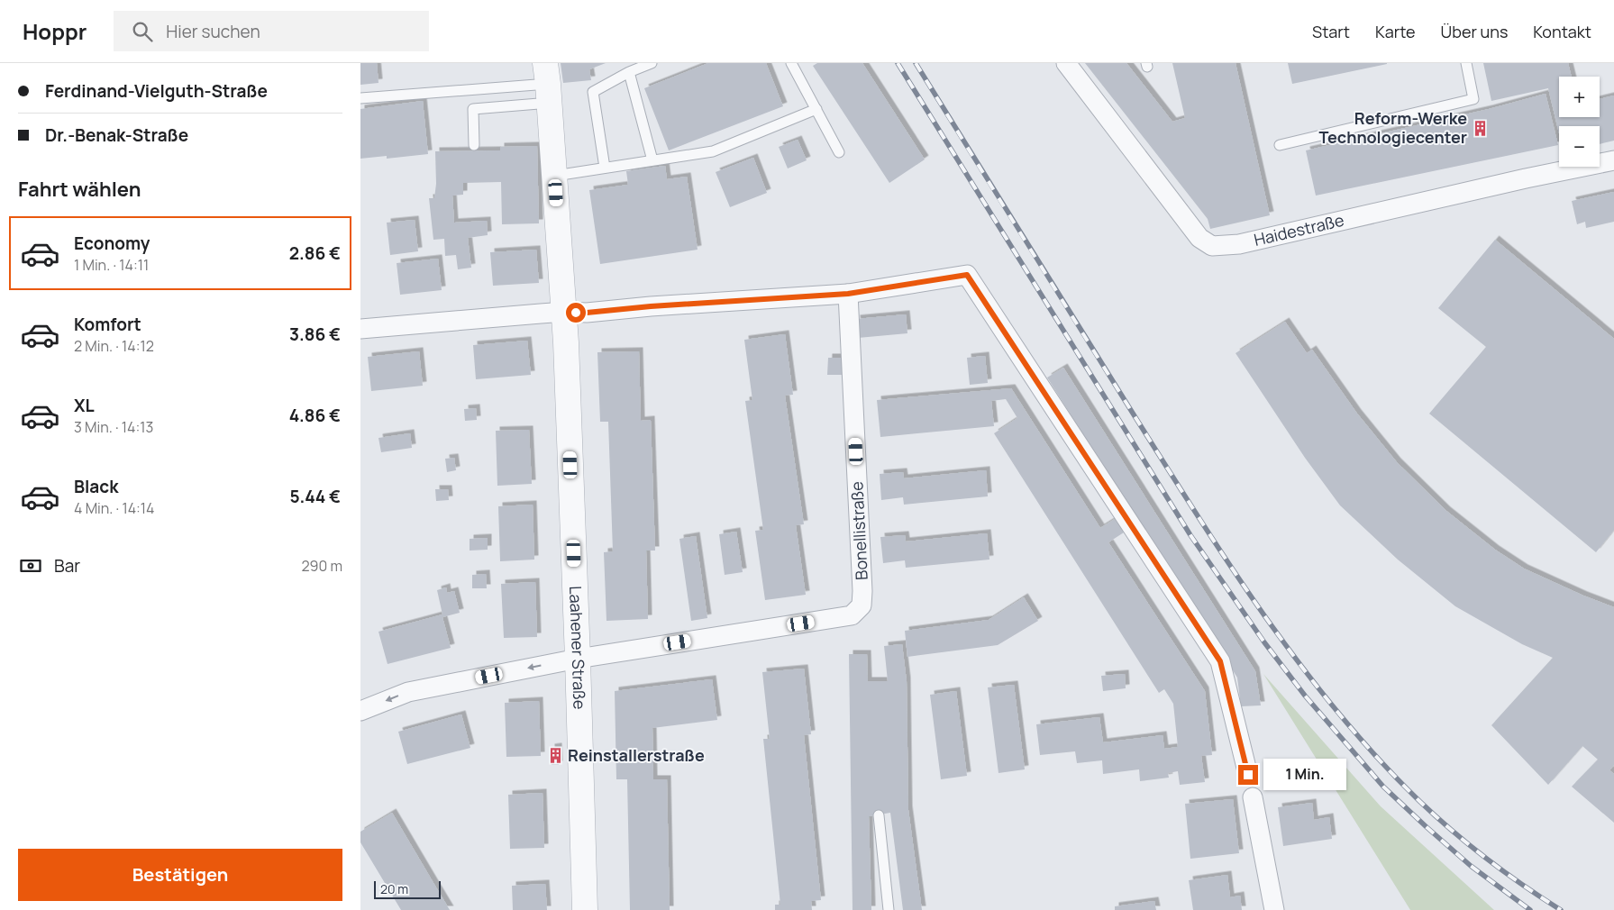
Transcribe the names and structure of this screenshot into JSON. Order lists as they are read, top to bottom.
{
  "streets": {
    "street": ["Haidestraße", "Bonellistraße", "Laahener Straße"]
  },
  "crossings": [
    ["Bonellistraße", "Laahener Straße"]
  ],
  "places": {
    "building": ["Reform-Werke Technologiecenter", "Reinstallerstraße"]
  },
  "scale_bar": "20 m",
  "page": {
    "header": "Hoppr",
    "search": "Hier suchen",
    "nav": [
      "Start",
      "Karte",
      "Über uns",
      "Kontakt"
    ],
    "banner": ["Ferdinand-Vielguth-Straße", "Dr.-Benak-Straße"],
    "map_buttons": ["+", "−"],
    "heading": "Fahrt wählen",
    "list": [
      {
        "name": "Economy",
        "note": "1 Min. · 14:11",
        "value": "2.86 €"
      },
      {
        "name": "Komfort",
        "note": "2 Min. · 14:12",
        "value": "3.86 €"
      },
      {
        "name": "XL",
        "note": "3 Min. · 14:13",
        "value": "4.86 €"
      },
      {
        "name": "Black",
        "note": "4 Min. · 14:14",
        "value": "5.44 €"
      }
    ],
    "pay": ["Bar", "290 m"],
    "bubble": "1 Min.",
    "buttons": "Bestätigen",
    "scale": "20 m"
  }
}
